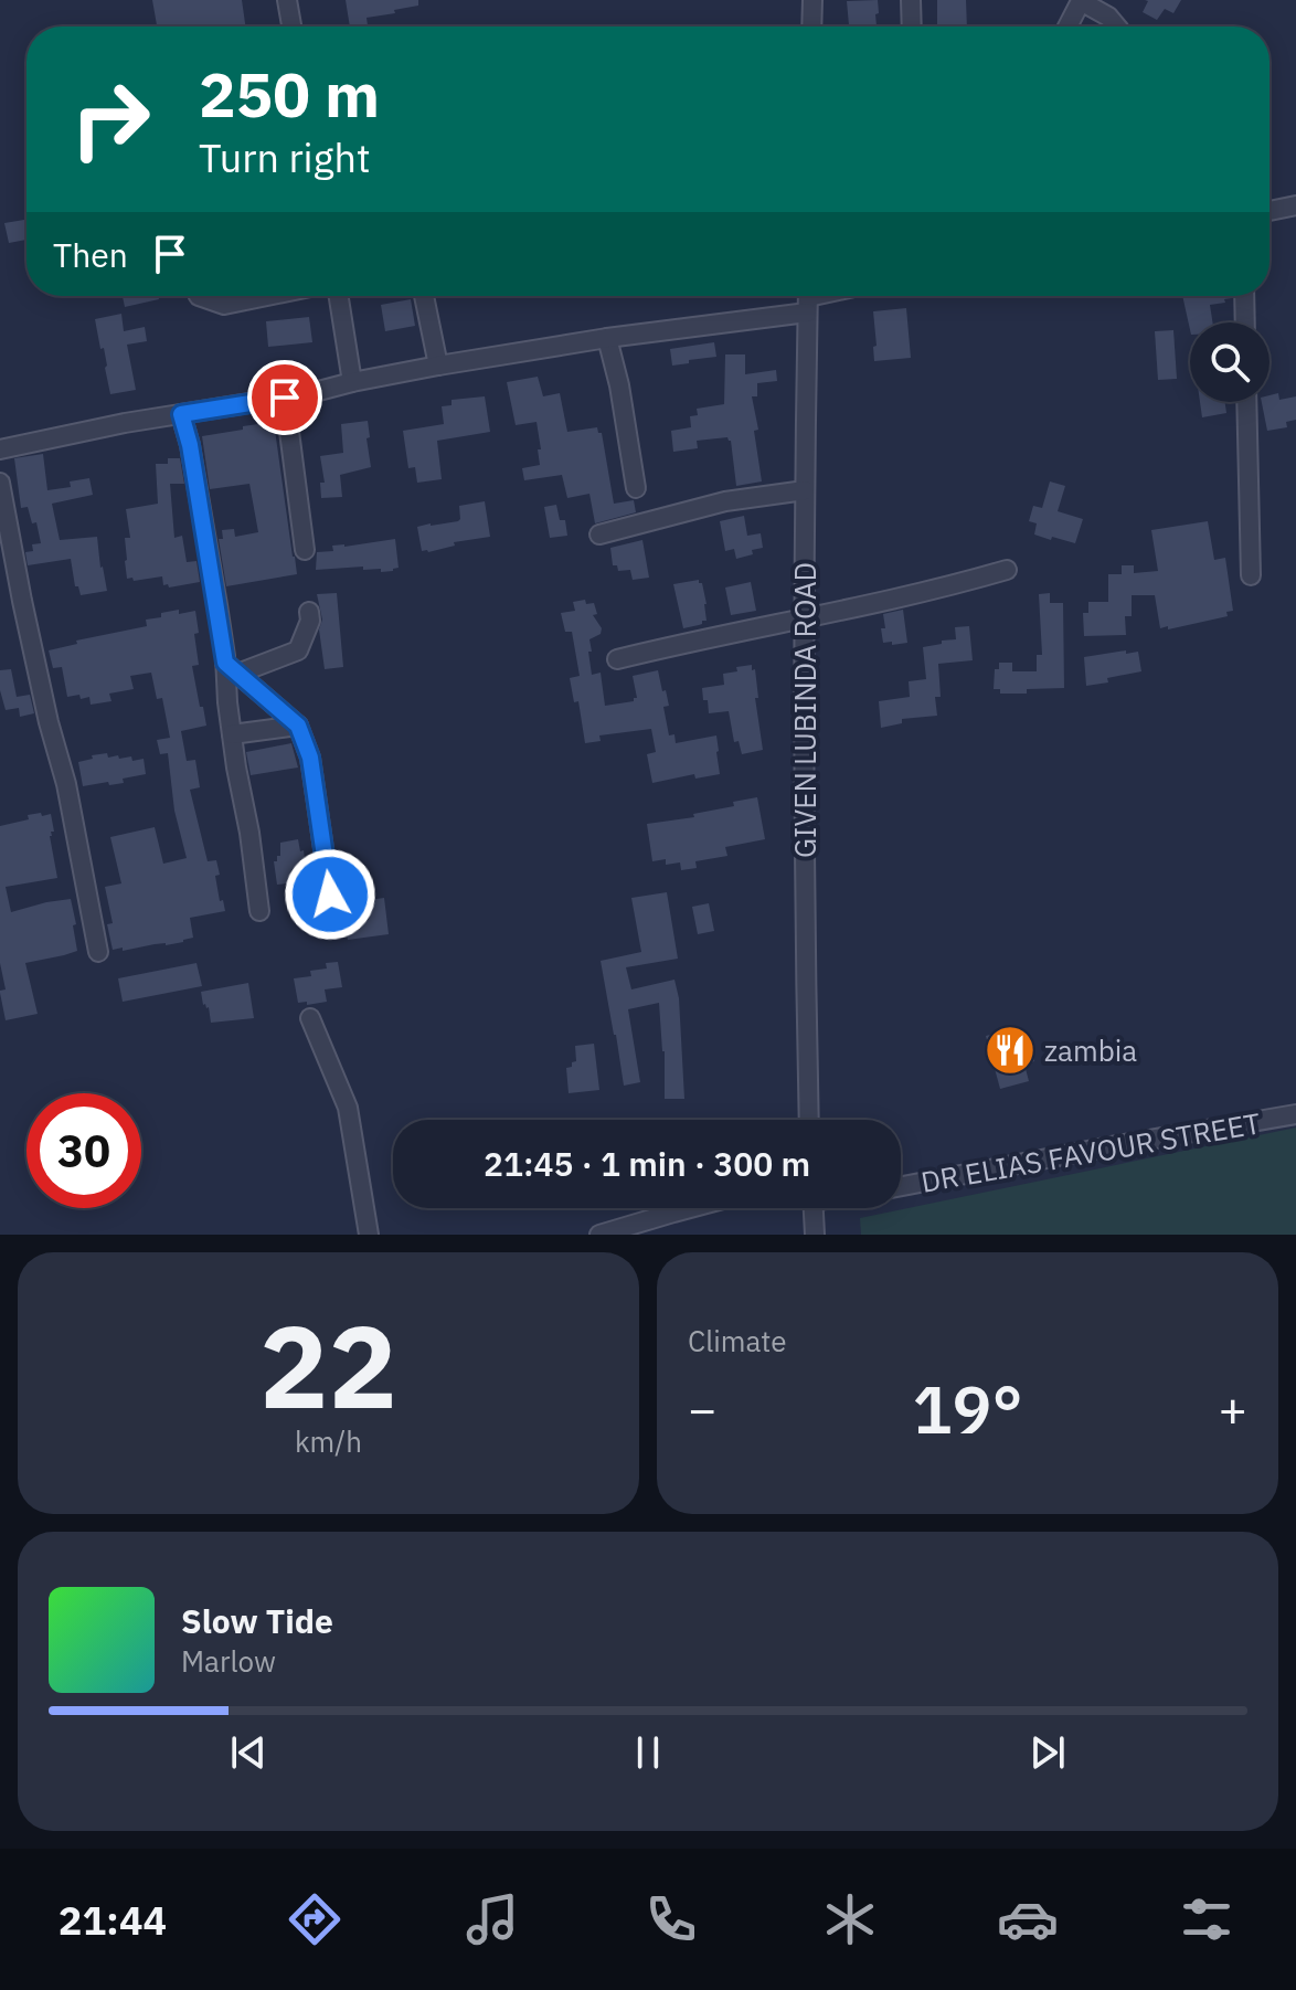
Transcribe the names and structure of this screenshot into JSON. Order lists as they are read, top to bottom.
{
  "streets": {
    "street": ["GIVEN LUBINDA ROAD", "DR ELIAS FAVOUR STREET"]
  },
  "places": {
    "restaurant": ["zambia"]
  },
  "page": {
    "turn": ["250 m", "Turn right"],
    "then": "Then",
    "limit": "30",
    "trip": "21:45 · 1 min · 300 m",
    "tile": [
      ["22", "km/h"],
      "Climate"
    ],
    "heat": ["−", "19°", "+"],
    "song": ["Slow Tide", "Marlow"],
    "tabs": "21:44"
  }
}
